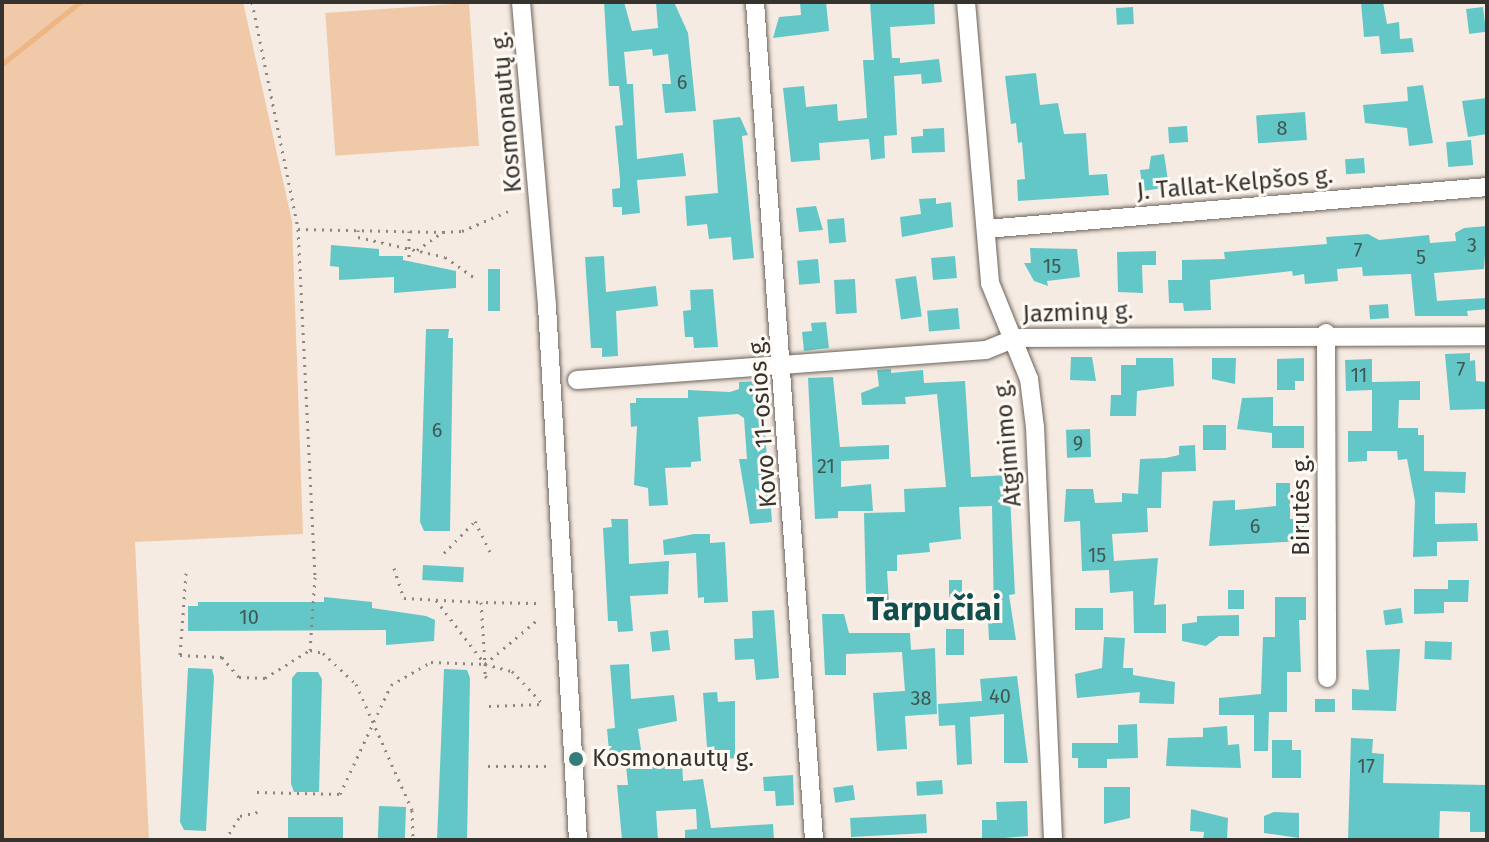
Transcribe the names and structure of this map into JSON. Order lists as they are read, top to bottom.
{
  "streets": {
    "street": [
      "Kosmonautų g.",
      "J. Tallat-Kelpšos g.",
      "Jazminų g.",
      "Kovo 11-osios g.",
      "Atgimimo g.",
      "Birutės g."
    ]
  },
  "crossings": [
    ["J. Tallat-Kelpšos g.", "Atgimimo g."],
    ["Jazminų g.", "Kovo 11-osios g."],
    ["Jazminų g.", "Atgimimo g."],
    ["Jazminų g.", "Birutės g."]
  ],
  "districts": ["Tarpučiai"],
  "places": ["Kosmonautų g."],
  "house_numbers": [
    "6",
    "8",
    "3",
    "7",
    "5",
    "15",
    "7",
    "11",
    "6",
    "9",
    "21",
    "6",
    "15",
    "10",
    "40",
    "38",
    "17"
  ]
}
